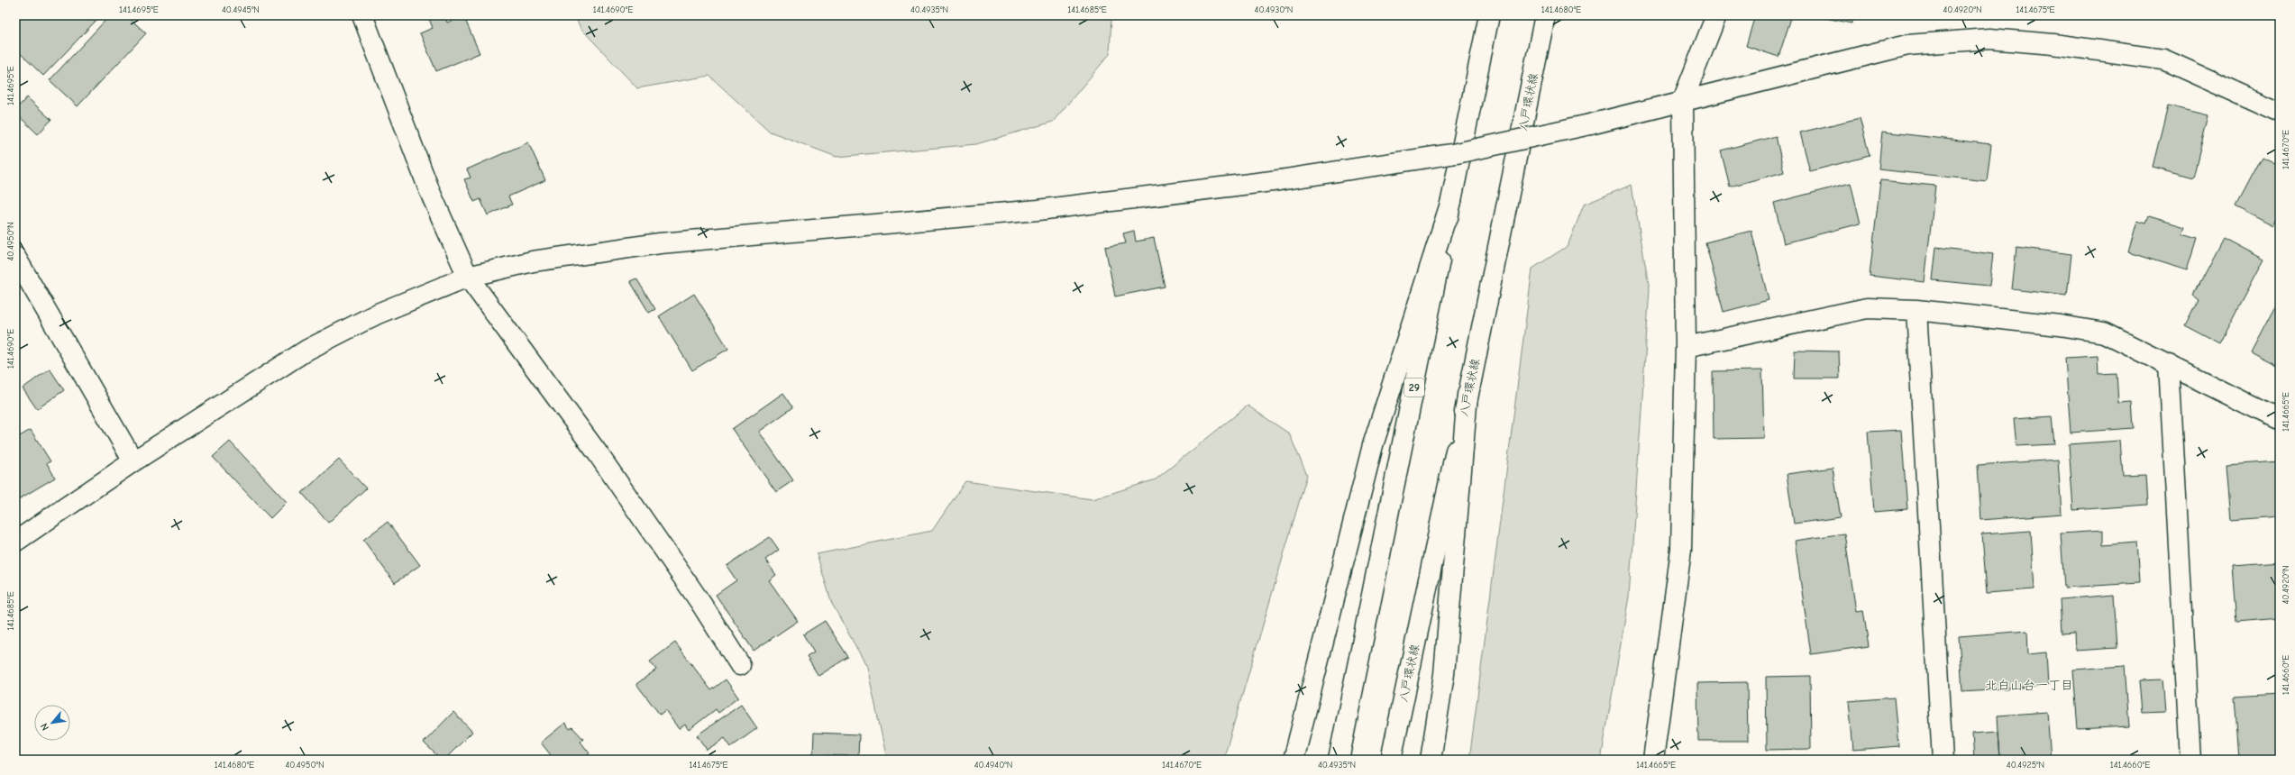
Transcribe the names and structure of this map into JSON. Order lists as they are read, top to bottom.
{
  "streets": {
    "main road": ["八戸環状線", "29"]
  },
  "districts": ["北白山台一丁目"],
  "north": "bottom left",
  "coordinates": [
    "141.4695°E",
    "40.4945°N",
    "141.4690°E",
    "40.4935°N",
    "141.4685°E",
    "40.4930°N",
    "141.4680°E",
    "40.4920°N",
    "141.4675°E",
    "141.4670°E",
    "40.4950°N",
    "141.4665°E",
    "141.4660°E",
    "40.4940°N",
    "40.4925°N"
  ]
}
